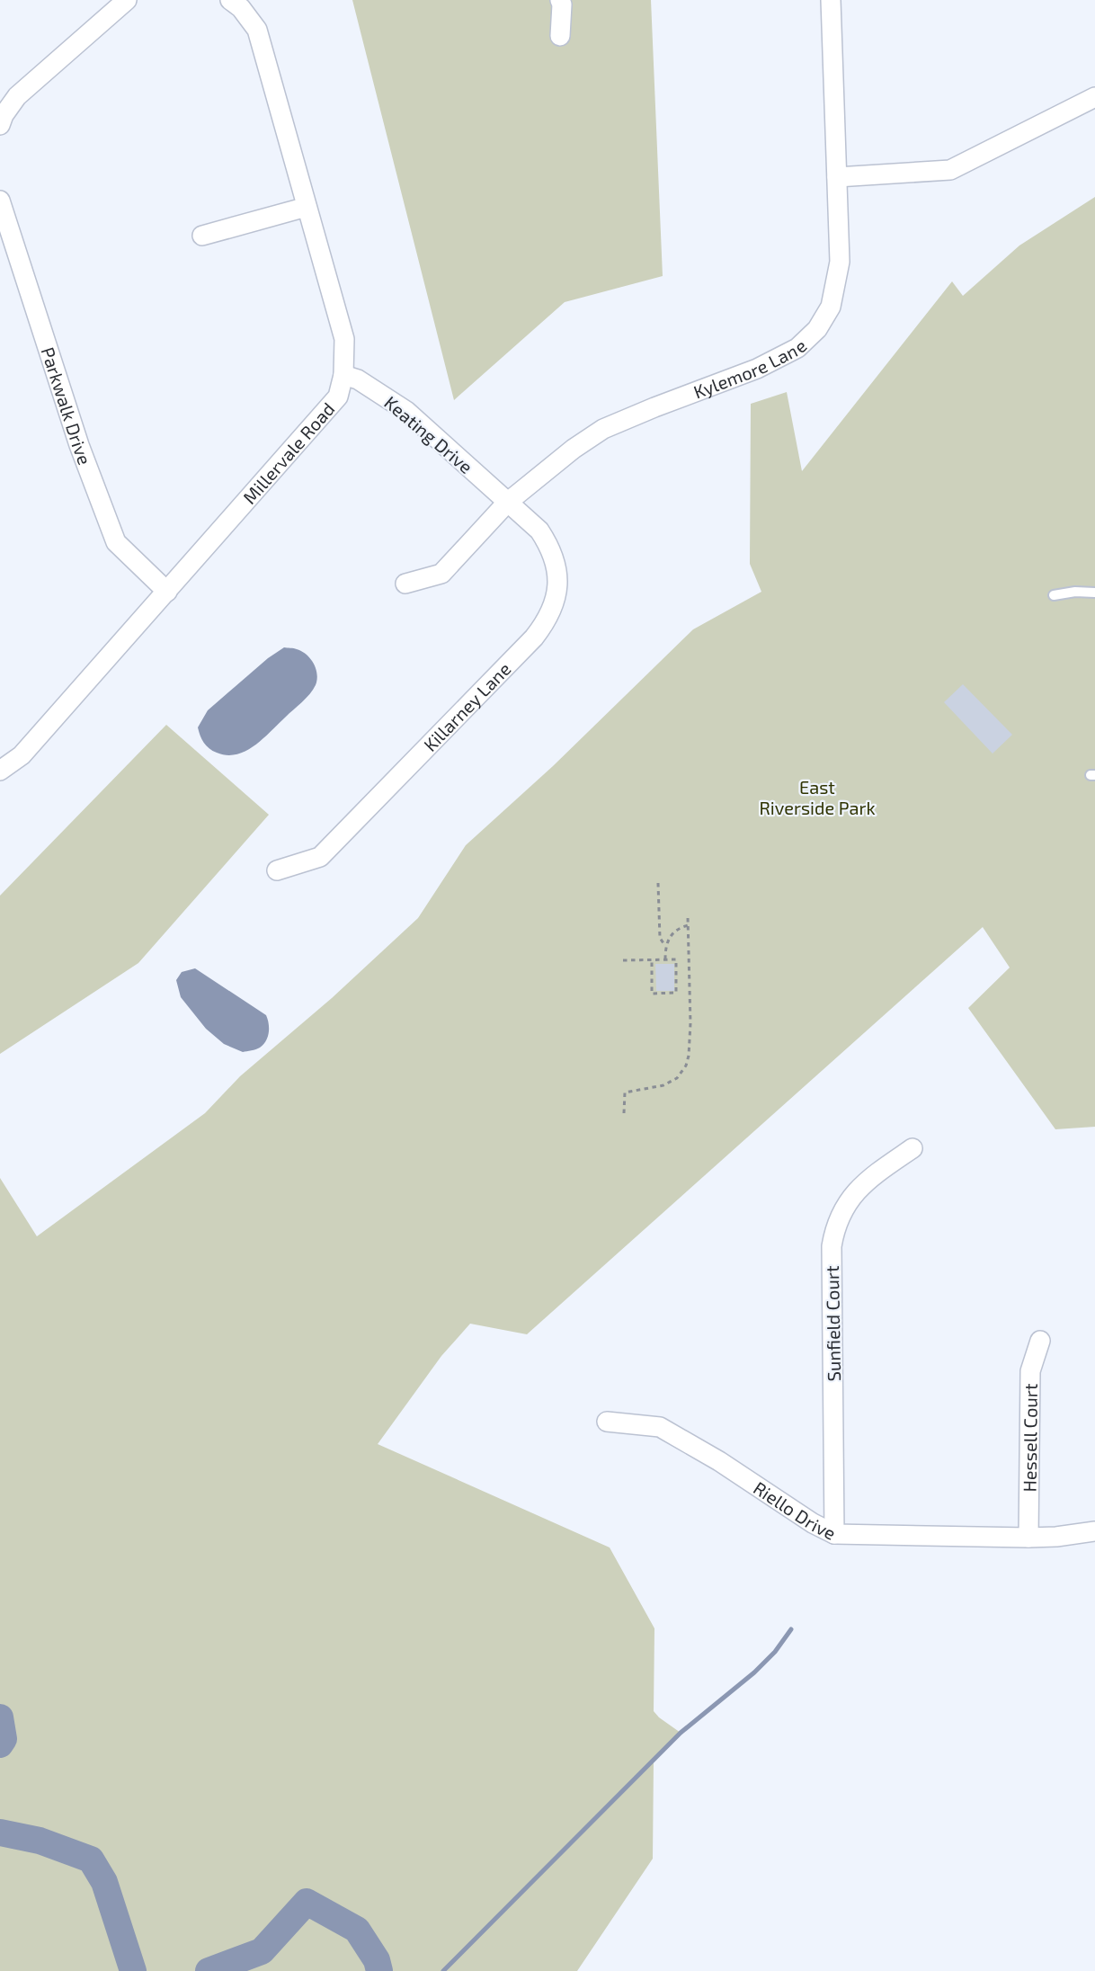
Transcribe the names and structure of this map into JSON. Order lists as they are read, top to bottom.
{
  "streets": {
    "street": [
      "Kylemore Lane",
      "Parkwalk Drive",
      "Keating Drive",
      "Millervale Road",
      "Killarney Lane",
      "Sunfield Court",
      "Hessell Court",
      "Riello Drive"
    ]
  },
  "crossings": [
    ["Kylemore Lane", "Keating Drive"],
    ["Kylemore Lane", "Killarney Lane"],
    ["Parkwalk Drive", "Millervale Road"],
    ["Keating Drive", "Millervale Road"],
    ["Keating Drive", "Killarney Lane"],
    ["Sunfield Court", "Riello Drive"],
    ["Hessell Court", "Riello Drive"]
  ],
  "parks": ["East Riverside Park"]
}
